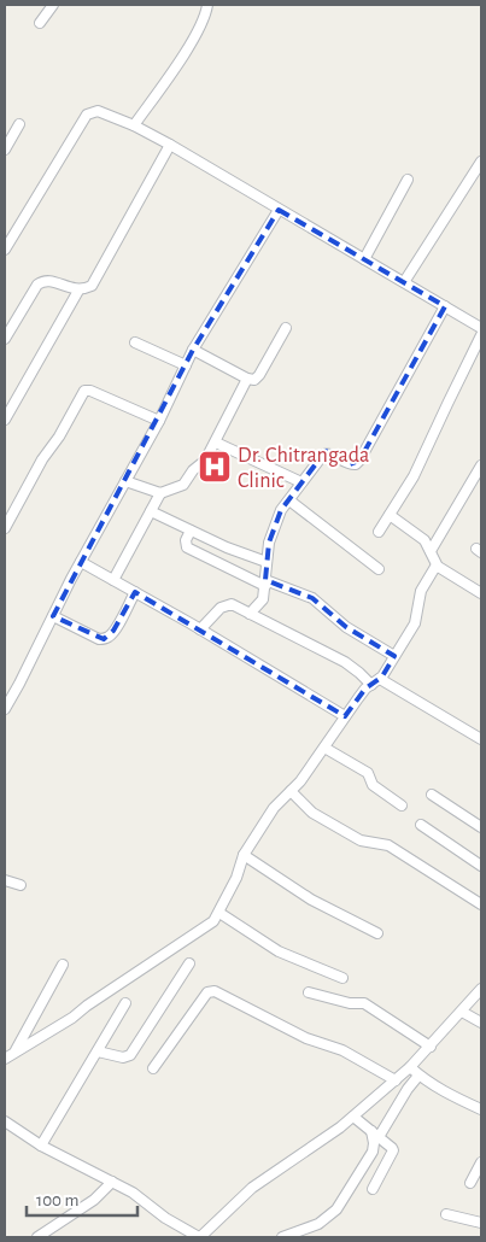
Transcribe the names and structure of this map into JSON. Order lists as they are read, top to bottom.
{
  "places": {
    "hospital": ["Dr. Chitrangada Clinic"]
  },
  "scale_bar": "100 m"
}
